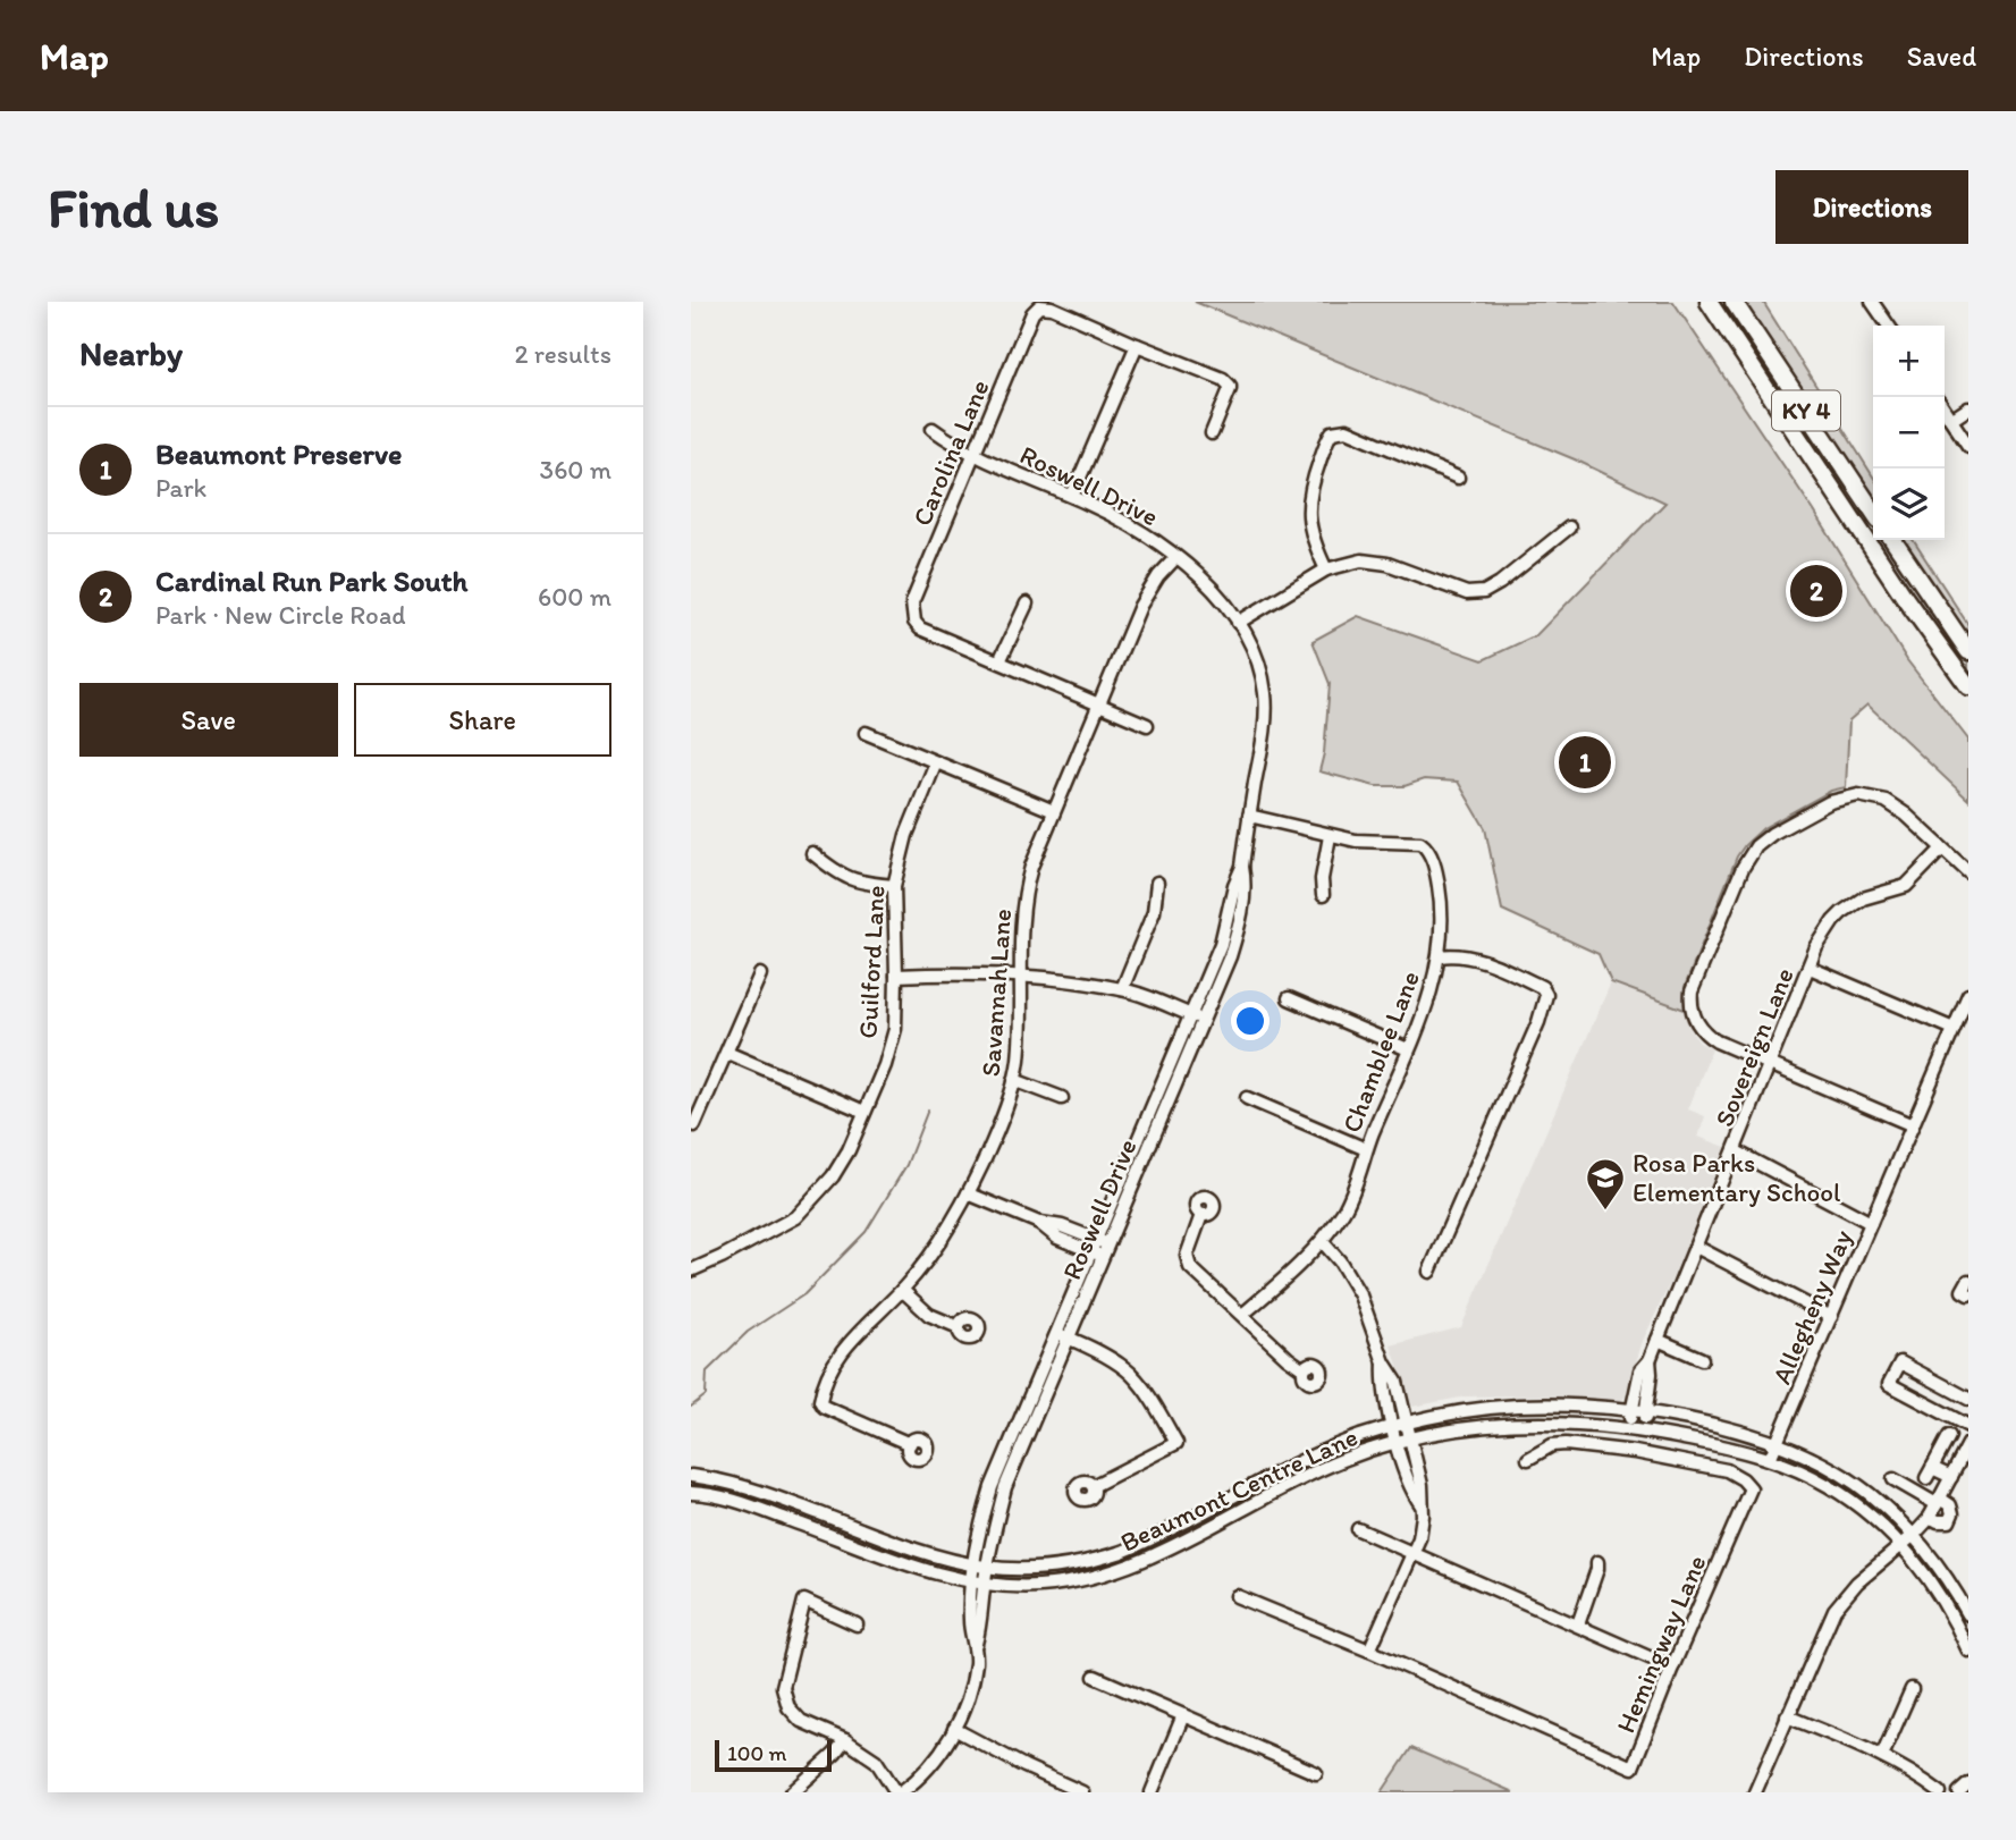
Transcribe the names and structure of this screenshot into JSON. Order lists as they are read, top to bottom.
{
  "streets": {
    "highway": ["KY 4"],
    "street": [
      "Carolina Lane",
      "Roswell Drive",
      "Guilford Lane",
      "Savannah Lane",
      "Sovereign Lane",
      "Chamblee Lane",
      "Allegheny Way",
      "Beaumont Centre Lane",
      "Hemingway Lane"
    ]
  },
  "crossings": [
    ["Carolina Lane", "Roswell Drive"],
    ["Carolina Lane", "Savannah Lane"],
    ["Roswell Drive", "Savannah Lane"],
    ["Roswell Drive", "Chamblee Lane"],
    ["Roswell Drive", "Beaumont Centre Lane"],
    ["Sovereign Lane", "Beaumont Centre Lane"],
    ["Allegheny Way", "Beaumont Centre Lane"]
  ],
  "places": {
    "school or university": ["Rosa Parks Elementary School"]
  },
  "scale_bar": "100 m",
  "page": {
    "header": "Map",
    "nav": ["Map", "Directions", "Saved"],
    "buttons": [
      "Directions",
      ["Save", "Share"]
    ],
    "title": "Find us",
    "heading": ["Nearby", "2 results"],
    "map_buttons": ["+", "−"],
    "list": [
      {
        "mark": "1",
        "name": "Beaumont Preserve",
        "note": "Park",
        "value": "360 m"
      },
      {
        "mark": "2",
        "name": "Cardinal Run Park South",
        "note": "Park · New Circle Road",
        "value": "600 m"
      }
    ],
    "pins": ["2", "1"],
    "scale": "100 m"
  }
}
